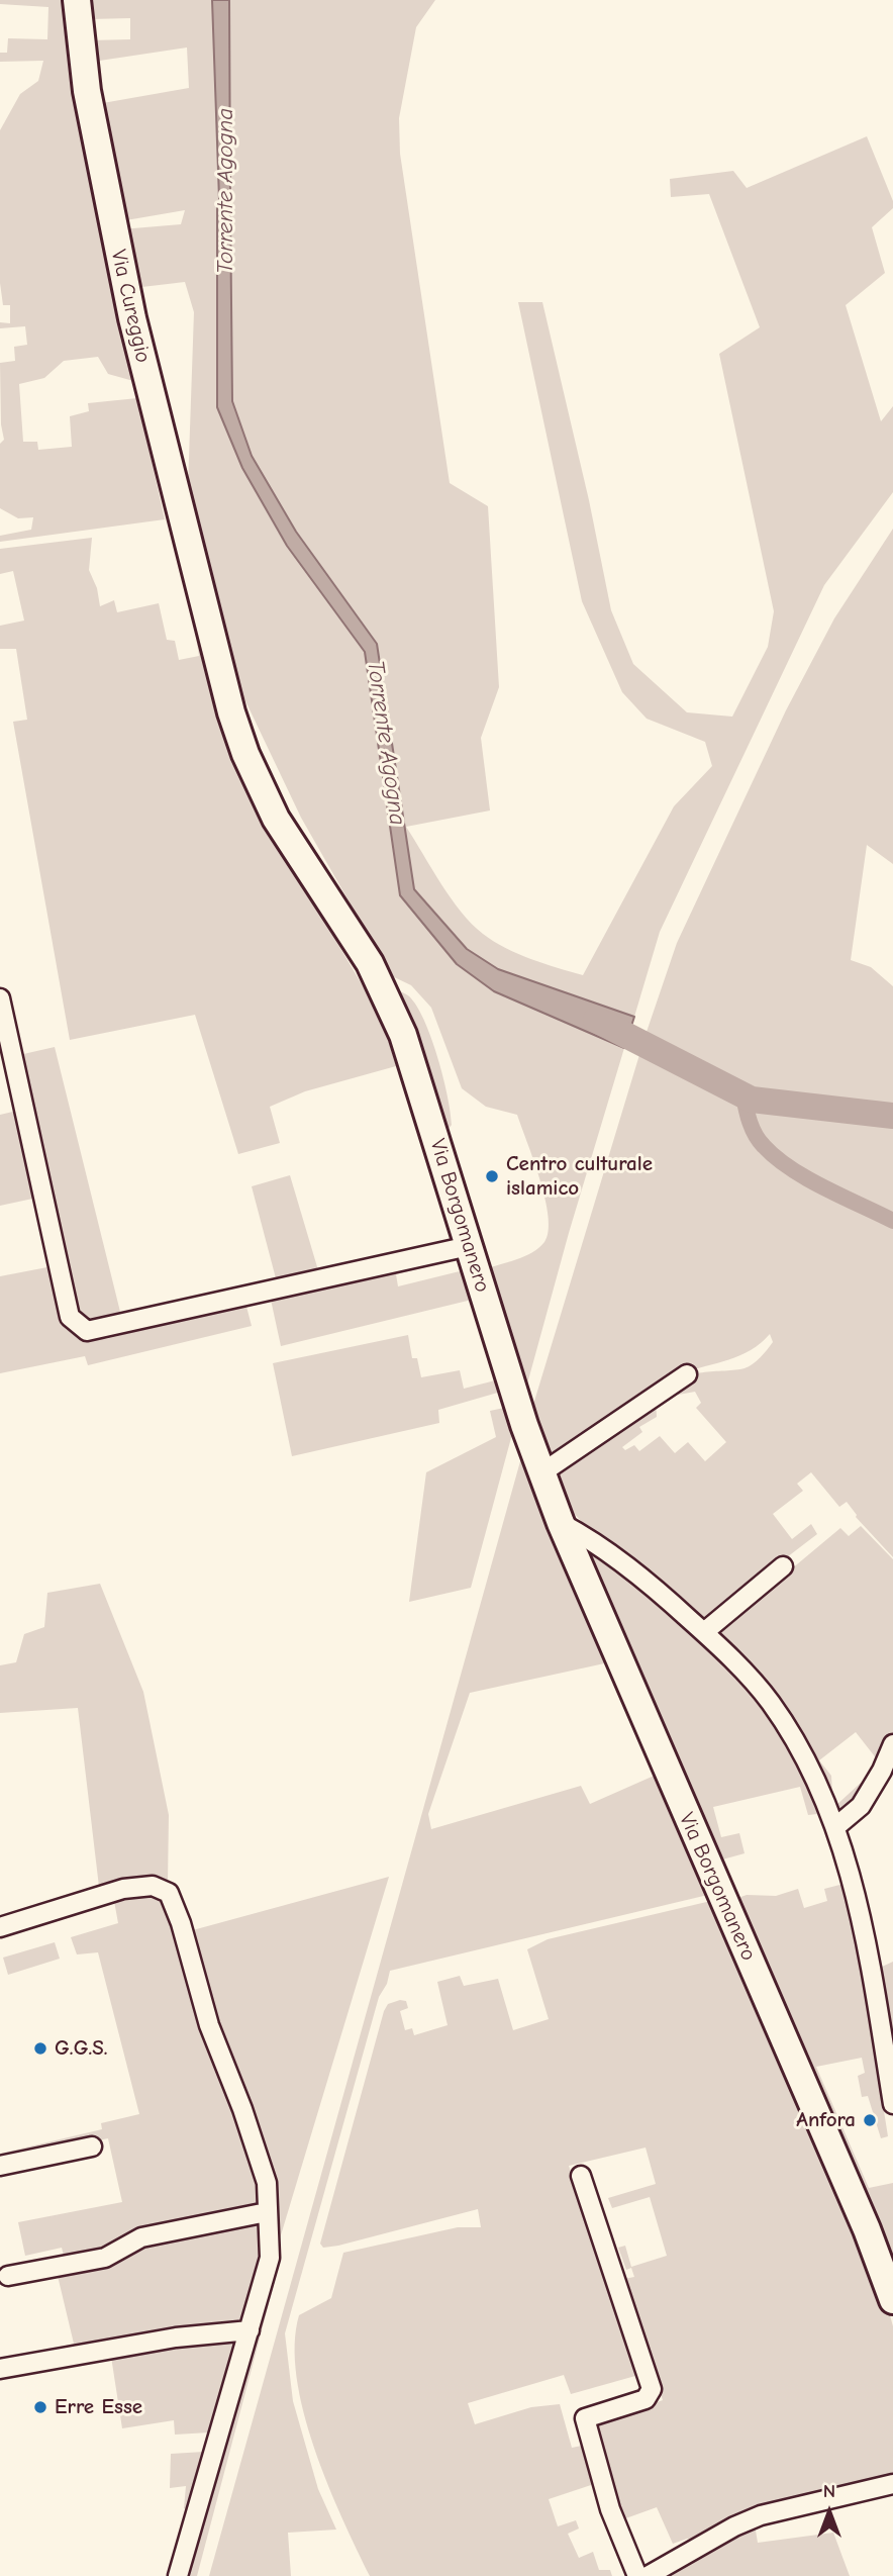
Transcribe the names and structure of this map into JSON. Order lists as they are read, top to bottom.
{
  "streets": {
    "main road": ["Via Cureggio", "Via Borgomanero"]
  },
  "crossings": [
    ["Via Cureggio", "Via Borgomanero"]
  ],
  "water": ["Torrente Agogna"],
  "places": [
    "Centro culturale islamico",
    "G.G.S.",
    "Anfora",
    "Erre Esse"
  ],
  "north": "top"
}
